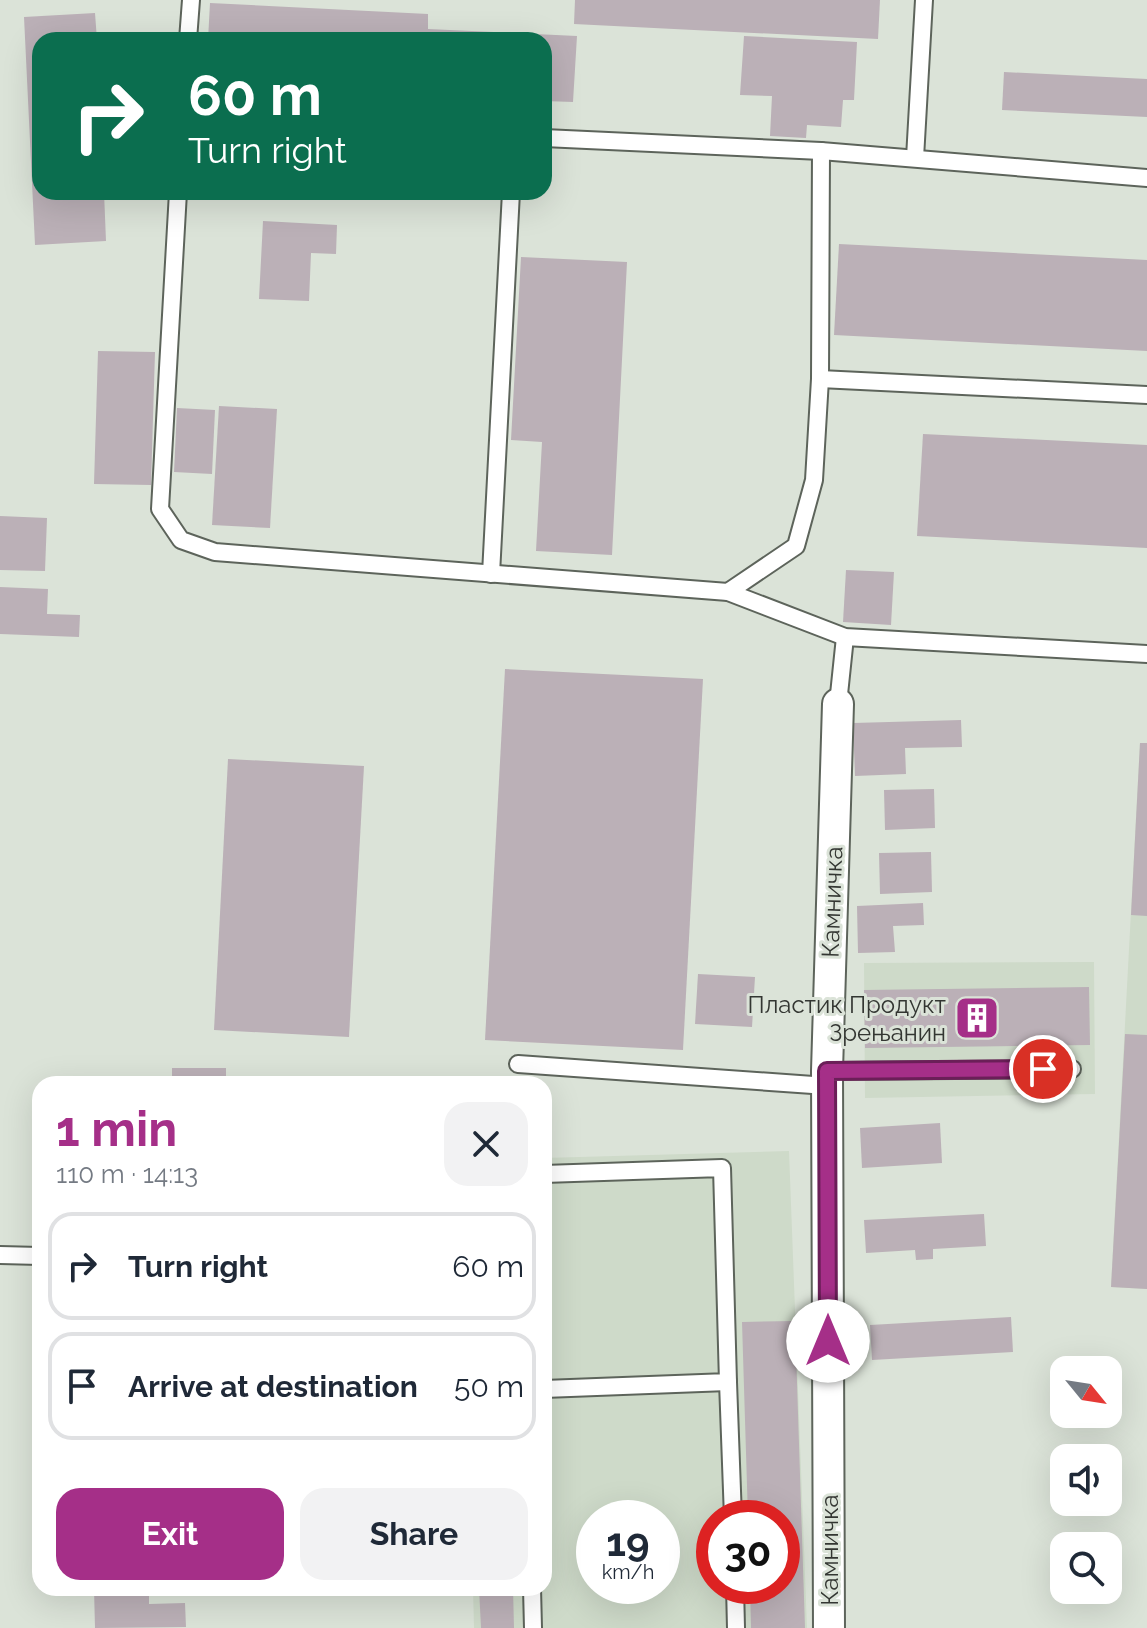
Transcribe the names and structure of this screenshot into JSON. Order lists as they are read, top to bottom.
{
  "streets": {
    "street": ["Камничка"]
  },
  "places": {
    "building": ["Пластик Продукт Зрењанин"]
  },
  "north": "bottom right",
  "page": {
    "turn": ["60 m", "Turn right"],
    "heading": ["1 min", "110 m · 14:13"],
    "list": [
      {
        "name": "Turn right",
        "value": "60 m"
      },
      {
        "name": "Arrive at destination",
        "value": "50 m"
      }
    ],
    "buttons": ["Exit", "Share"],
    "speed": "19 km/h",
    "limit": "30"
  }
}
